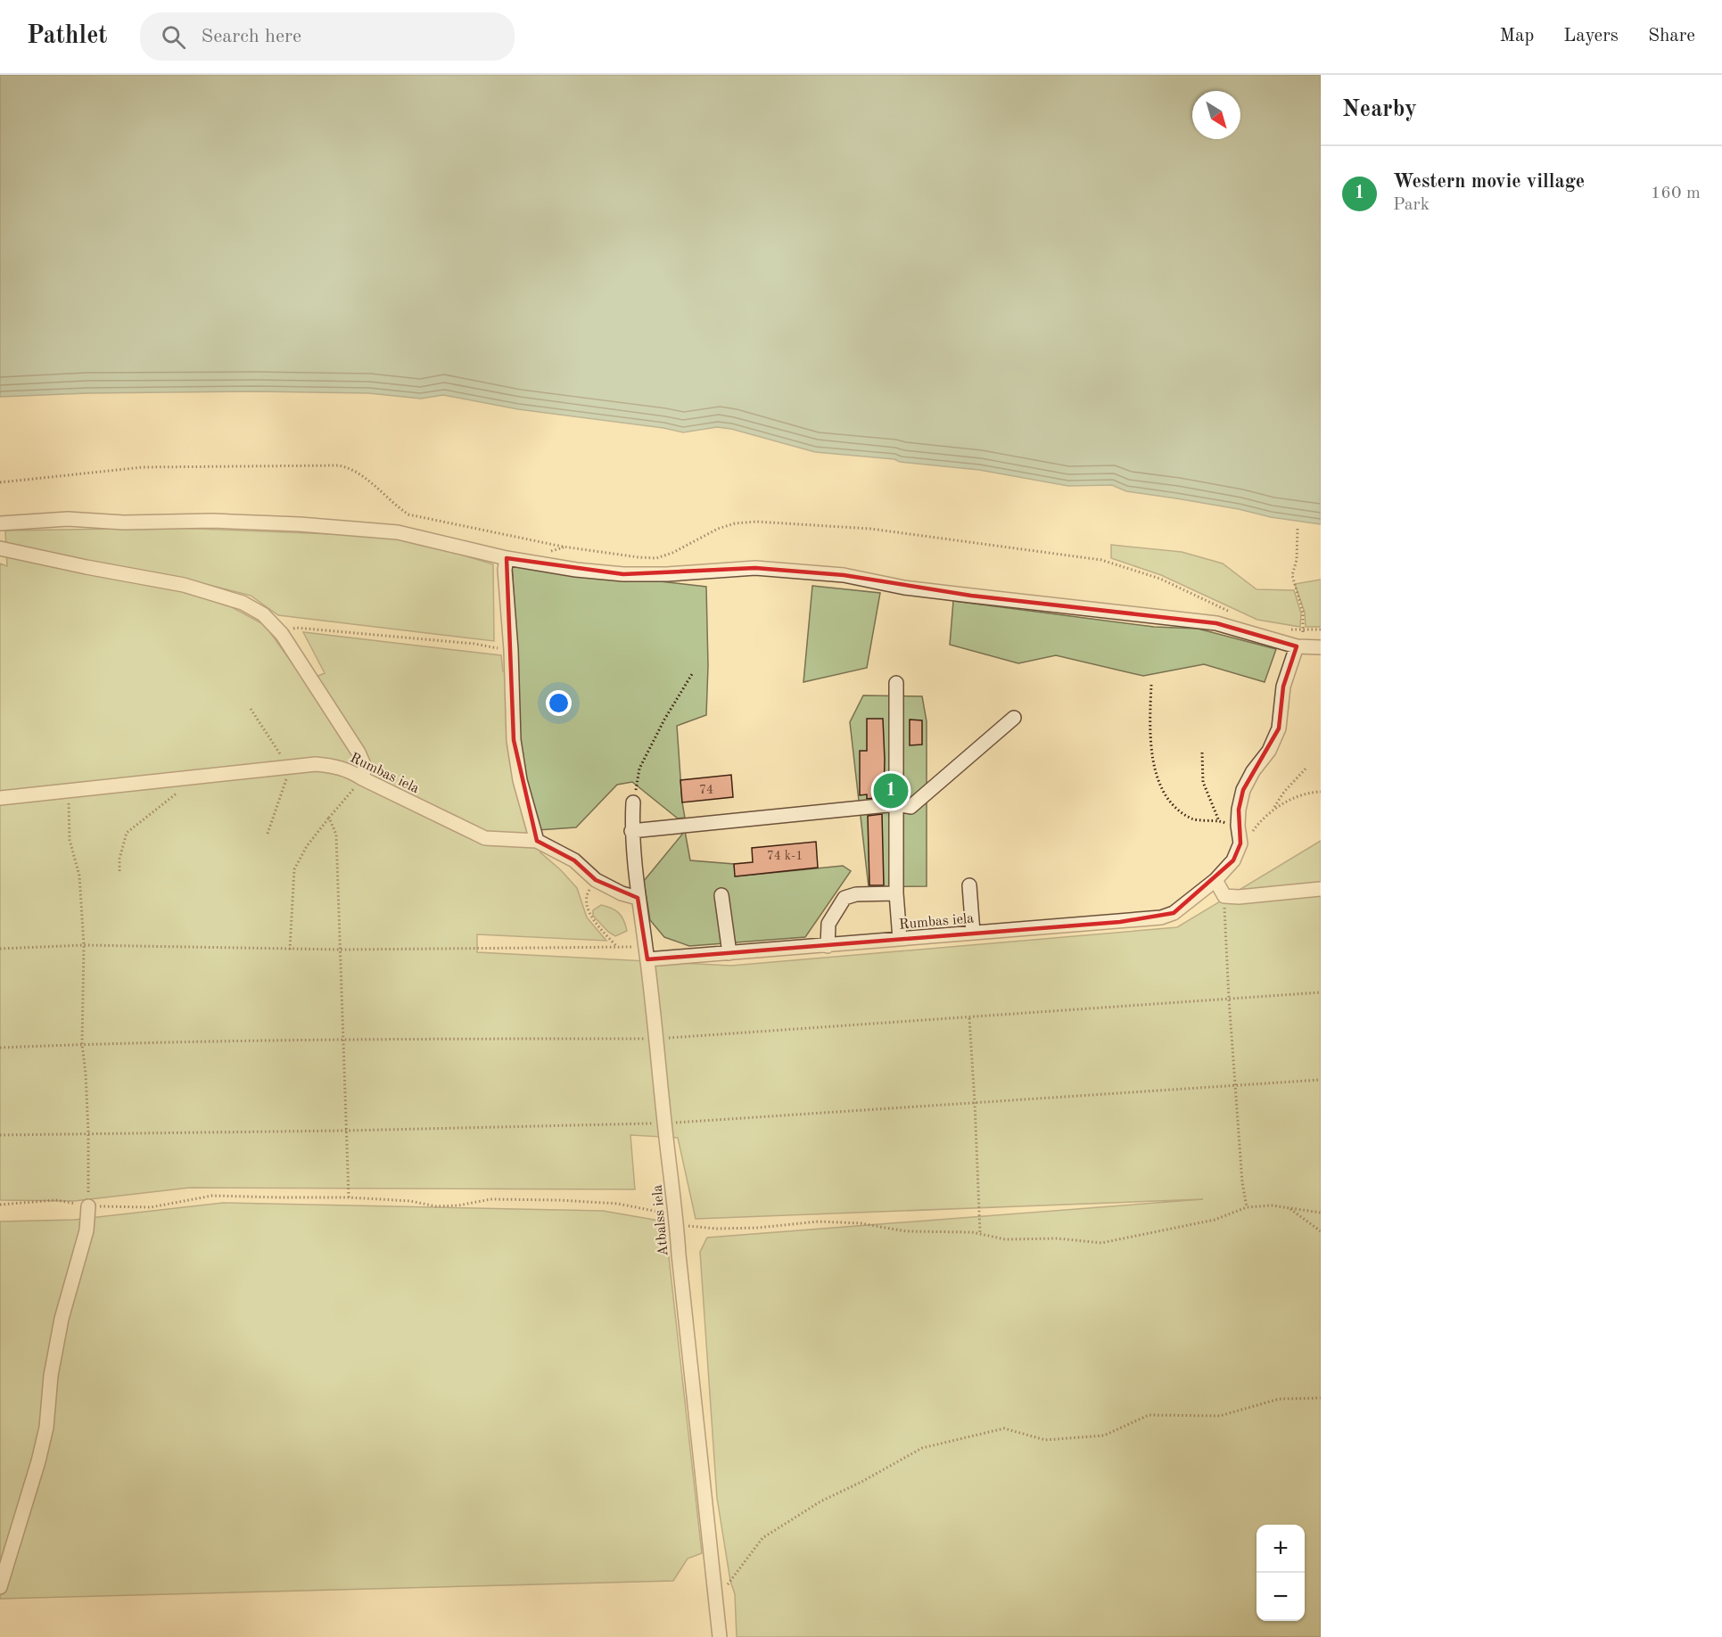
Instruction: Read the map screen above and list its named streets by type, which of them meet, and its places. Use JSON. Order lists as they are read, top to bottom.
{
  "streets": {
    "street": ["Rumbas iela", "Atbalss iela"]
  },
  "crossings": [
    ["Rumbas iela", "Atbalss iela"]
  ],
  "house_numbers": ["74", "74 k-1"],
  "north": "bottom right",
  "page": {
    "header": "Pathlet",
    "search": "Search here",
    "nav": ["Map", "Layers", "Share"],
    "heading": "Nearby",
    "list": [
      {
        "mark": "1",
        "name": "Western movie village",
        "note": "Park",
        "value": "160 m"
      }
    ],
    "pins": "1",
    "map_buttons": ["+", "−"]
  }
}
